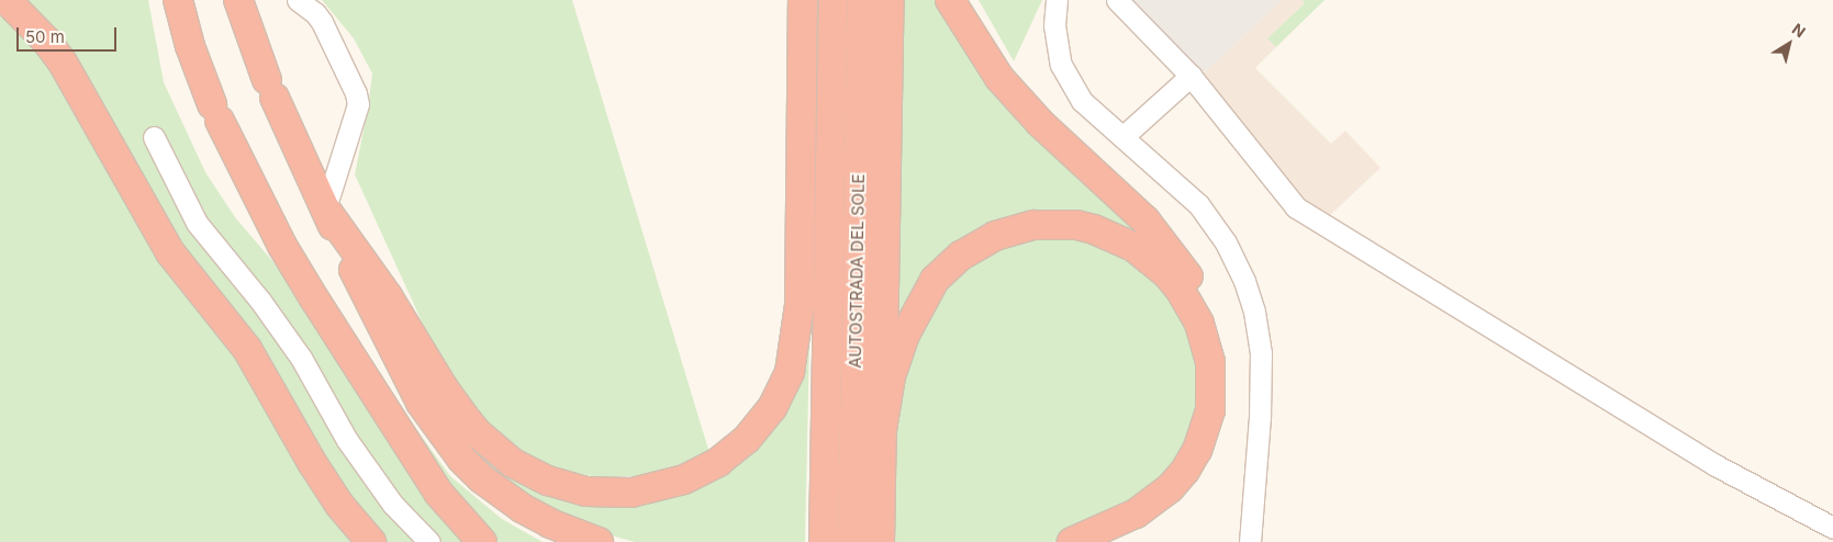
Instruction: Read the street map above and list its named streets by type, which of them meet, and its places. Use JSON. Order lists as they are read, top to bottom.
{
  "streets": {
    "highway": ["AUTOSTRADA DEL SOLE"]
  },
  "scale_bar": "50 m",
  "north": "top right"
}
